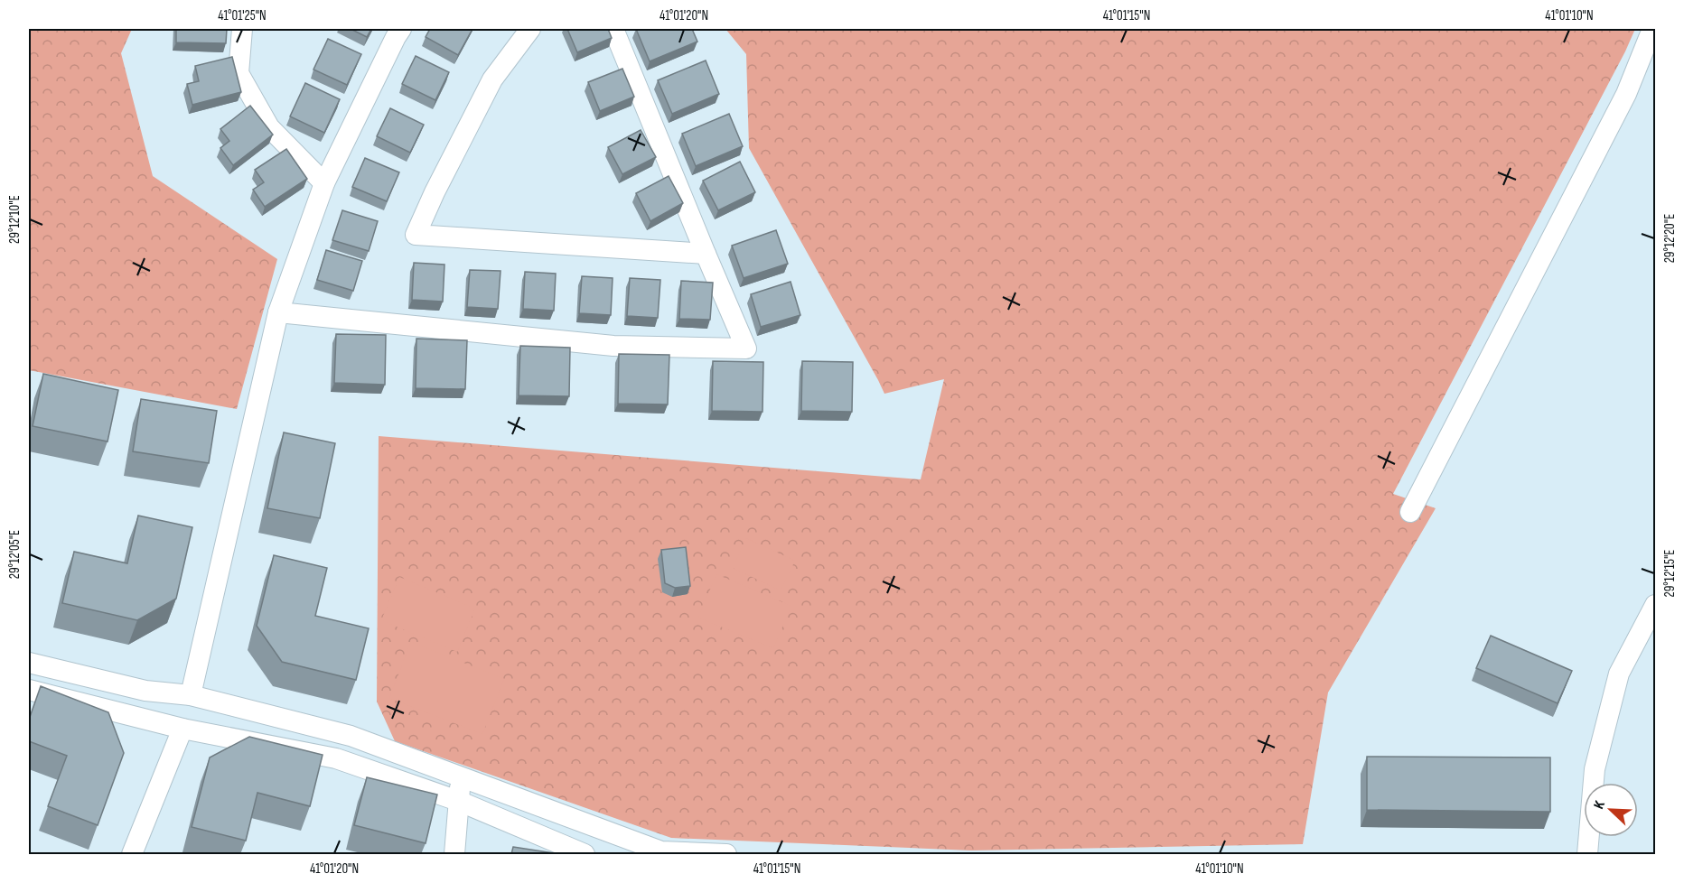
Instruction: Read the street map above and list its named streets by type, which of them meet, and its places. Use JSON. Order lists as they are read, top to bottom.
{
  "north": "top left",
  "coordinates": [
    "41°01'25\"N",
    "41°01'20\"N",
    "41°01'15\"N",
    "41°01'10\"N",
    "29°12'10\"E",
    "29°12'20\"E",
    "29°12'05\"E",
    "29°12'15\"E"
  ]
}
